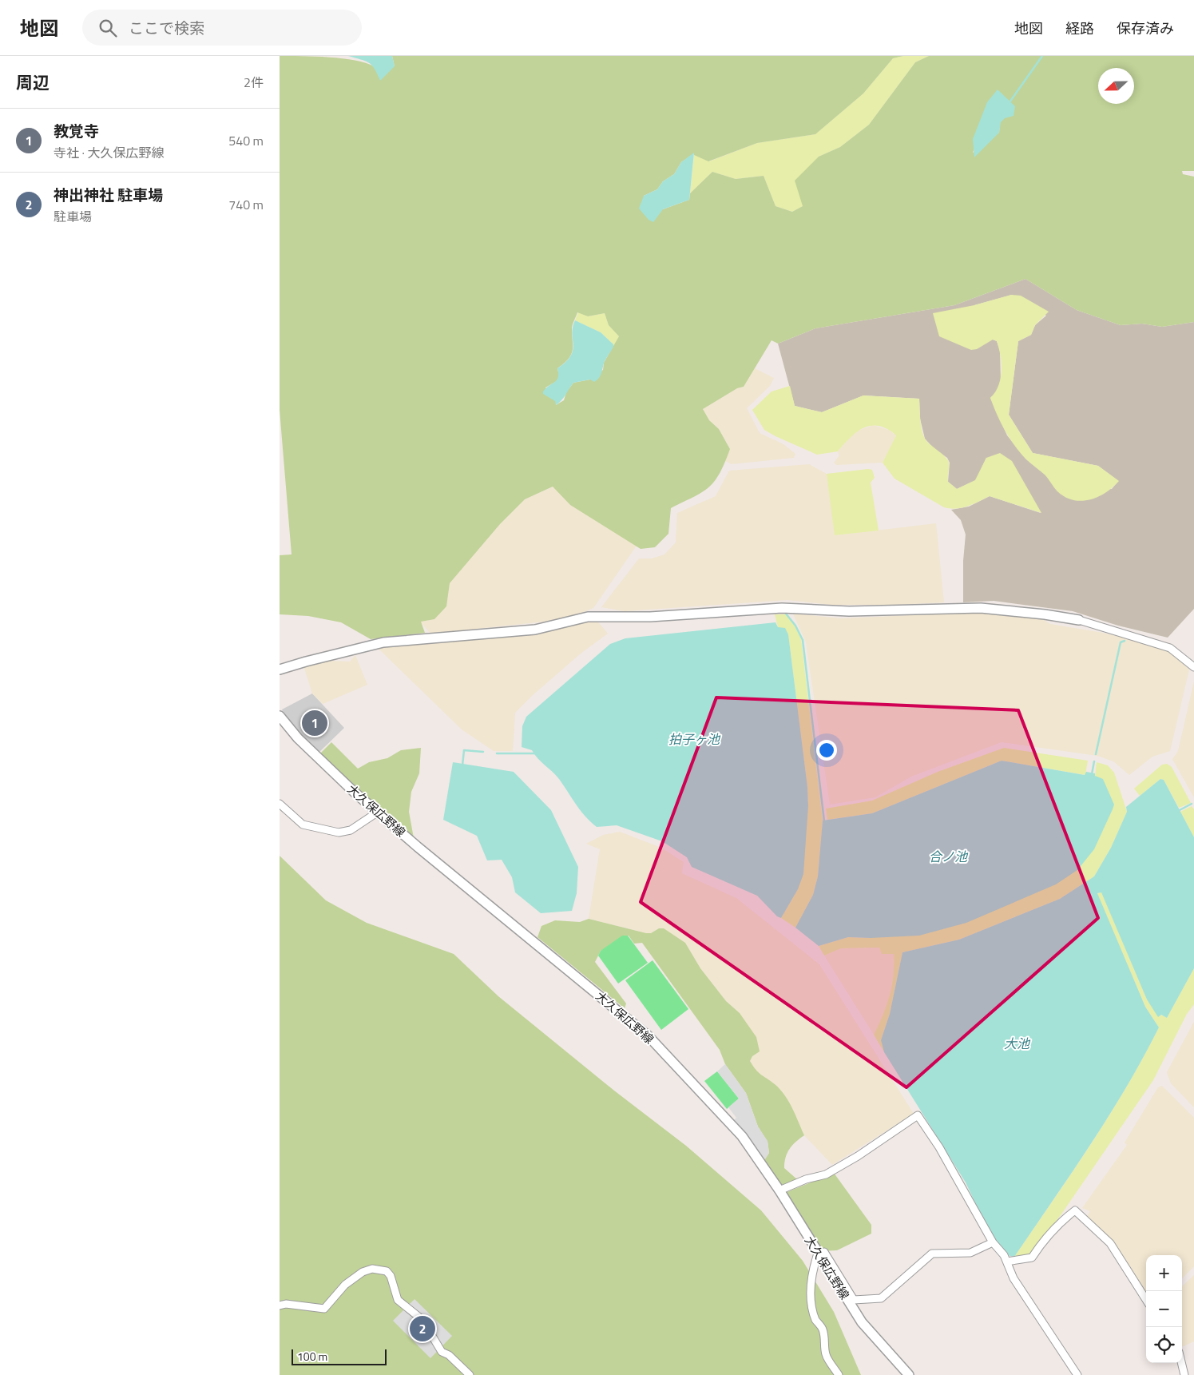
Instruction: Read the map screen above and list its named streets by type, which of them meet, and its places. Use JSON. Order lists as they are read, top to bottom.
{
  "streets": {
    "street": ["大久保広野線"]
  },
  "water": ["拍子ヶ池", "合ノ池", "大池"],
  "scale_bar": "100 m",
  "north": "left",
  "page": {
    "header": "地図",
    "search": "ここで検索",
    "nav": ["地図", "経路", "保存済み"],
    "heading": ["周辺", "2件"],
    "list": [
      {
        "mark": "1",
        "name": "教覚寺",
        "note": "寺社 · 大久保広野線",
        "value": "540 m"
      },
      {
        "mark": "2",
        "name": "神出神社 駐車場",
        "note": "駐車場",
        "value": "740 m"
      }
    ],
    "pins": ["1", "2"],
    "map_buttons": ["+", "−"],
    "scale": "100 m"
  }
}
